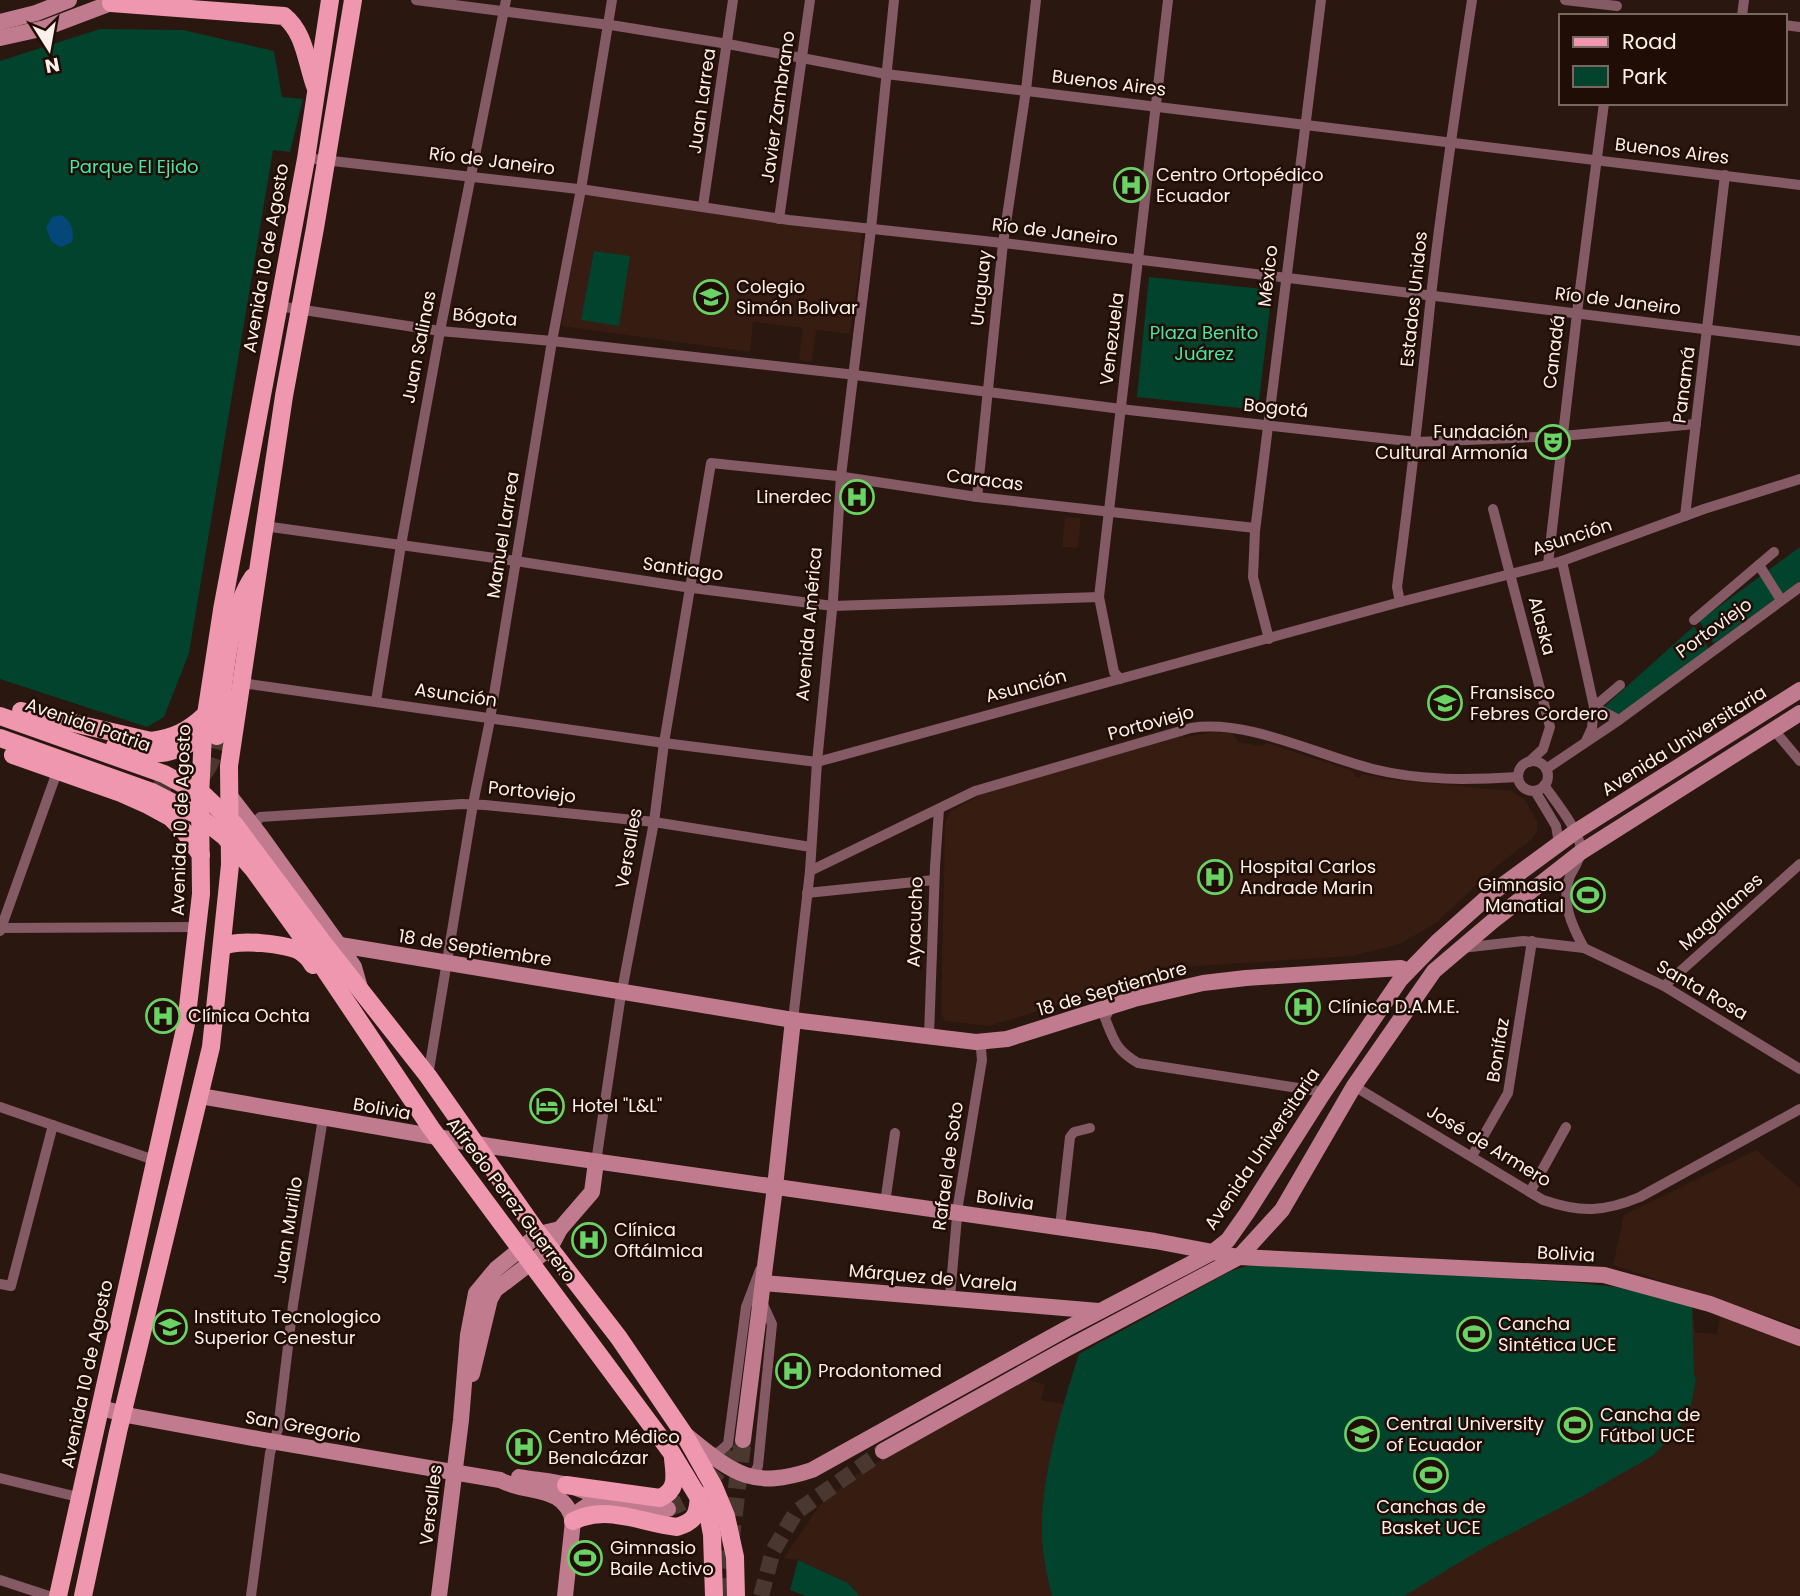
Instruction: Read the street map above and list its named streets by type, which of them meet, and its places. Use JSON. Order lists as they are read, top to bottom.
{
  "streets": {
    "main road": ["Avenida 10 de Agosto", "Avenida Patria", "Alfredo Perez Guerrero"],
    "street": [
      "Buenos Aires",
      "Juan Larrea",
      "Javier Zambrano",
      "Río de Janeiro",
      "México",
      "Uruguay",
      "Estados Unidos",
      "Bógota",
      "Venezuela",
      "Juan Salinas",
      "Canadá",
      "Panamá",
      "Bogotá",
      "Caracas",
      "Manuel Larrea",
      "Asunción",
      "Santiago",
      "Avenida América",
      "Alaska",
      "Portoviejo",
      "Avenida Universitaria",
      "Versalles",
      "Magallanes",
      "Ayacucho",
      "18 de Septiembre",
      "Santa Rosa",
      "Bonifaz",
      "Bolivia",
      "José de Armero",
      "Rafael de Soto",
      "Juan Murillo",
      "Márquez de Varela",
      "San Gregorio"
    ]
  },
  "crossings": [
    ["Buenos Aires", "Juan Larrea"],
    ["Buenos Aires", "Javier Zambrano"],
    ["Buenos Aires", "México"],
    ["Buenos Aires", "Uruguay"],
    ["Buenos Aires", "Estados Unidos"],
    ["Buenos Aires", "Venezuela"],
    ["Buenos Aires", "Juan Salinas"],
    ["Buenos Aires", "Canadá"],
    ["Buenos Aires", "Panamá"],
    ["Buenos Aires", "Manuel Larrea"],
    ["Buenos Aires", "Avenida América"],
    ["Juan Larrea", "Río de Janeiro"],
    ["Javier Zambrano", "Río de Janeiro"],
    ["Río de Janeiro", "Avenida 10 de Agosto"],
    ["Río de Janeiro", "México"],
    ["Río de Janeiro", "Uruguay"],
    ["Río de Janeiro", "Estados Unidos"],
    ["Río de Janeiro", "Venezuela"],
    ["Río de Janeiro", "Juan Salinas"],
    ["Río de Janeiro", "Canadá"],
    ["Río de Janeiro", "Panamá"],
    ["Río de Janeiro", "Manuel Larrea"],
    ["Río de Janeiro", "Avenida América"],
    ["Avenida 10 de Agosto", "Bógota"],
    ["Avenida 10 de Agosto", "San Gregorio"],
    ["México", "Bogotá"],
    ["México", "Caracas"],
    ["México", "Asunción"],
    ["Uruguay", "Bogotá"],
    ["Uruguay", "Caracas"],
    ["Estados Unidos", "Bogotá"],
    ["Estados Unidos", "Asunción"],
    ["Bógota", "Juan Salinas"],
    ["Bógota", "Bogotá"],
    ["Bógota", "Manuel Larrea"],
    ["Bógota", "Avenida América"],
    ["Venezuela", "Bogotá"],
    ["Venezuela", "Caracas"],
    ["Venezuela", "Asunción"],
    ["Venezuela", "Santiago"],
    ["Juan Salinas", "Asunción"],
    ["Juan Salinas", "Santiago"],
    ["Canadá", "Bogotá"],
    ["Canadá", "Asunción"],
    ["Panamá", "Bogotá"],
    ["Panamá", "Asunción"],
    ["Bogotá", "Avenida América"],
    ["Caracas", "Avenida América"],
    ["Caracas", "Versalles"],
    ["Manuel Larrea", "Asunción"],
    ["Manuel Larrea", "Santiago"],
    ["Manuel Larrea", "Portoviejo"],
    ["Manuel Larrea", "18 de Septiembre"],
    ["Manuel Larrea", "Alfredo Perez Guerrero"],
    ["Asunción", "Avenida América"],
    ["Asunción", "Alaska"],
    ["Asunción", "Versalles"],
    ["Santiago", "Avenida América"],
    ["Santiago", "Versalles"],
    ["Avenida América", "Portoviejo"],
    ["Avenida América", "Avenida Universitaria"],
    ["Avenida América", "18 de Septiembre"],
    ["Avenida América", "Bolivia"],
    ["Avenida América", "Márquez de Varela"],
    ["Alaska", "Portoviejo"],
    ["Portoviejo", "Versalles"],
    ["Portoviejo", "Ayacucho"],
    ["Avenida Patria", "Alfredo Perez Guerrero"],
    ["Avenida Universitaria", "18 de Septiembre"],
    ["Avenida Universitaria", "Bolivia"],
    ["Avenida Universitaria", "Márquez de Varela"],
    ["Versalles", "18 de Septiembre"],
    ["Versalles", "Bolivia"],
    ["Versalles", "Alfredo Perez Guerrero"],
    ["Versalles", "San Gregorio"],
    ["Magallanes", "Santa Rosa"],
    ["Ayacucho", "18 de Septiembre"],
    ["18 de Septiembre", "Rafael de Soto"],
    ["18 de Septiembre", "Alfredo Perez Guerrero"],
    ["Santa Rosa", "Bonifaz"],
    ["Bonifaz", "José de Armero"],
    ["Bolivia", "Rafael de Soto"],
    ["Bolivia", "Alfredo Perez Guerrero"],
    ["Bolivia", "Juan Murillo"],
    ["Rafael de Soto", "Márquez de Varela"],
    ["Juan Murillo", "San Gregorio"]
  ],
  "parks": ["Parque El Ejido", "Plaza Benito Juárez"],
  "places": {
    "hospital": [
      "Centro Ortopédico Ecuador",
      "Linerdec",
      "Hospital Carlos Andrade Marin",
      "Clínica D.A.M.E.",
      "Clínica Ochta",
      "Clínica Oftálmica",
      "Prodontomed",
      "Centro Médico Benalcázar"
    ],
    "school or university": [
      "Colegio Simón Bolivar",
      "Fransisco Febres Cordero",
      "Instituto Tecnologico Superior Cenestur",
      "Central University of Ecuador"
    ],
    "theatre": ["Fundación Cultural Armonía"],
    "sports": [
      "Gimnasio Manatial",
      "Cancha Sintética UCE",
      "Cancha de Fútbol UCE",
      "Canchas de Basket UCE",
      "Gimnasio Baile Activo"
    ],
    "hotel": ["Hotel \"L&L\""]
  },
  "legend": ["Road", "Park"],
  "north": "bottom"
}
